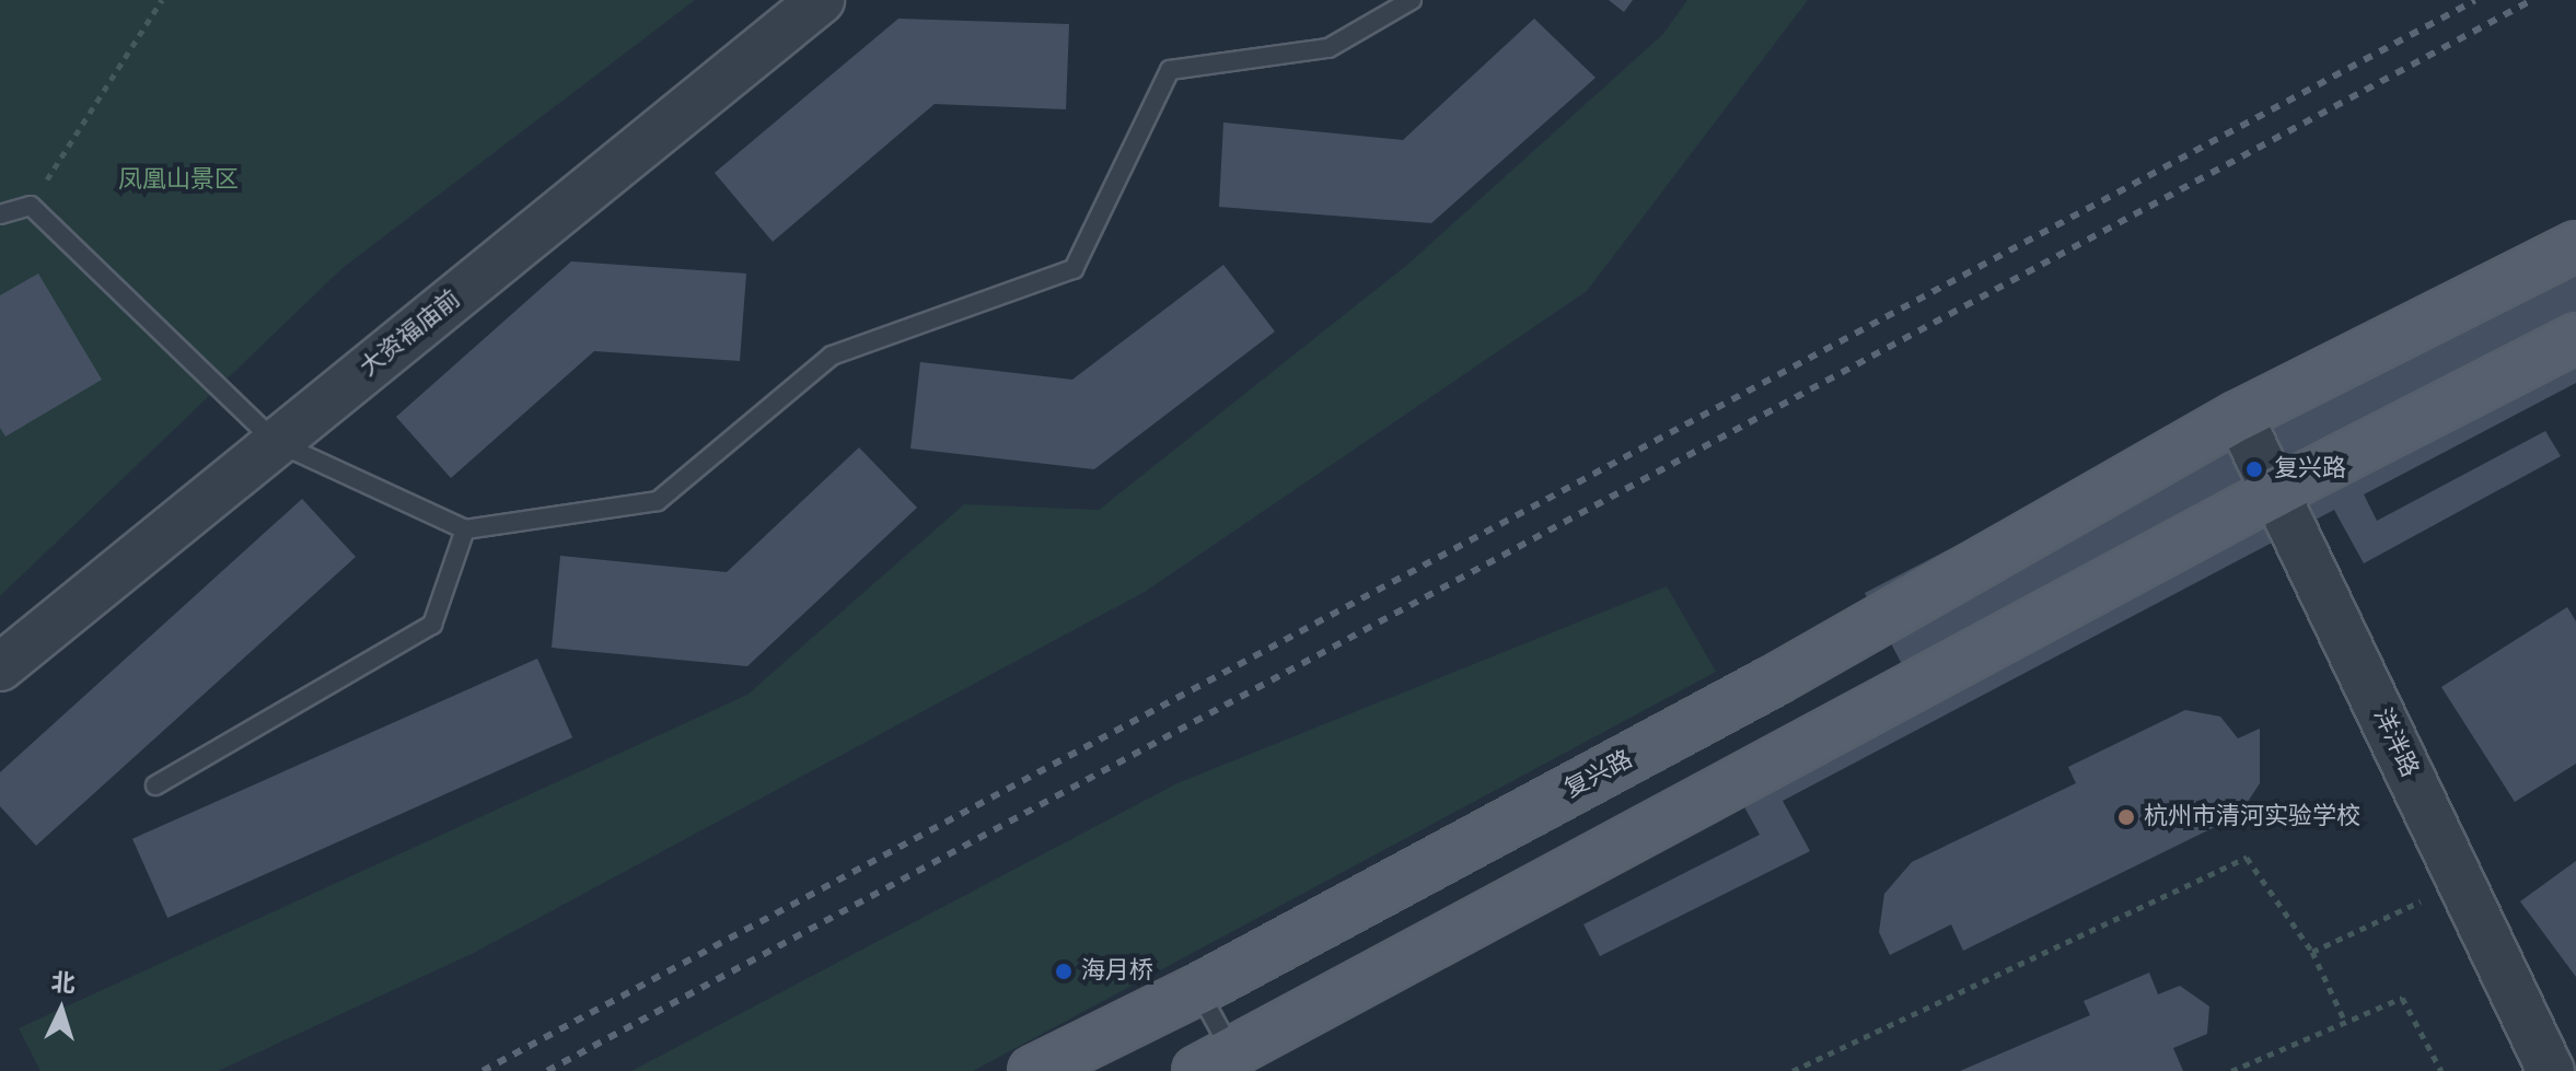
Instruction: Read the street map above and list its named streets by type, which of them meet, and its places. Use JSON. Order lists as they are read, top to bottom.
{
  "streets": {
    "main road": ["复兴路"],
    "street": ["大资福庙前", "洋泮路"]
  },
  "crossings": [
    ["洋泮路", "复兴路"]
  ],
  "parks": ["凤凰山景区"],
  "places": ["复兴路", "杭州市清河实验学校", "海月桥"],
  "north": "top"
}
